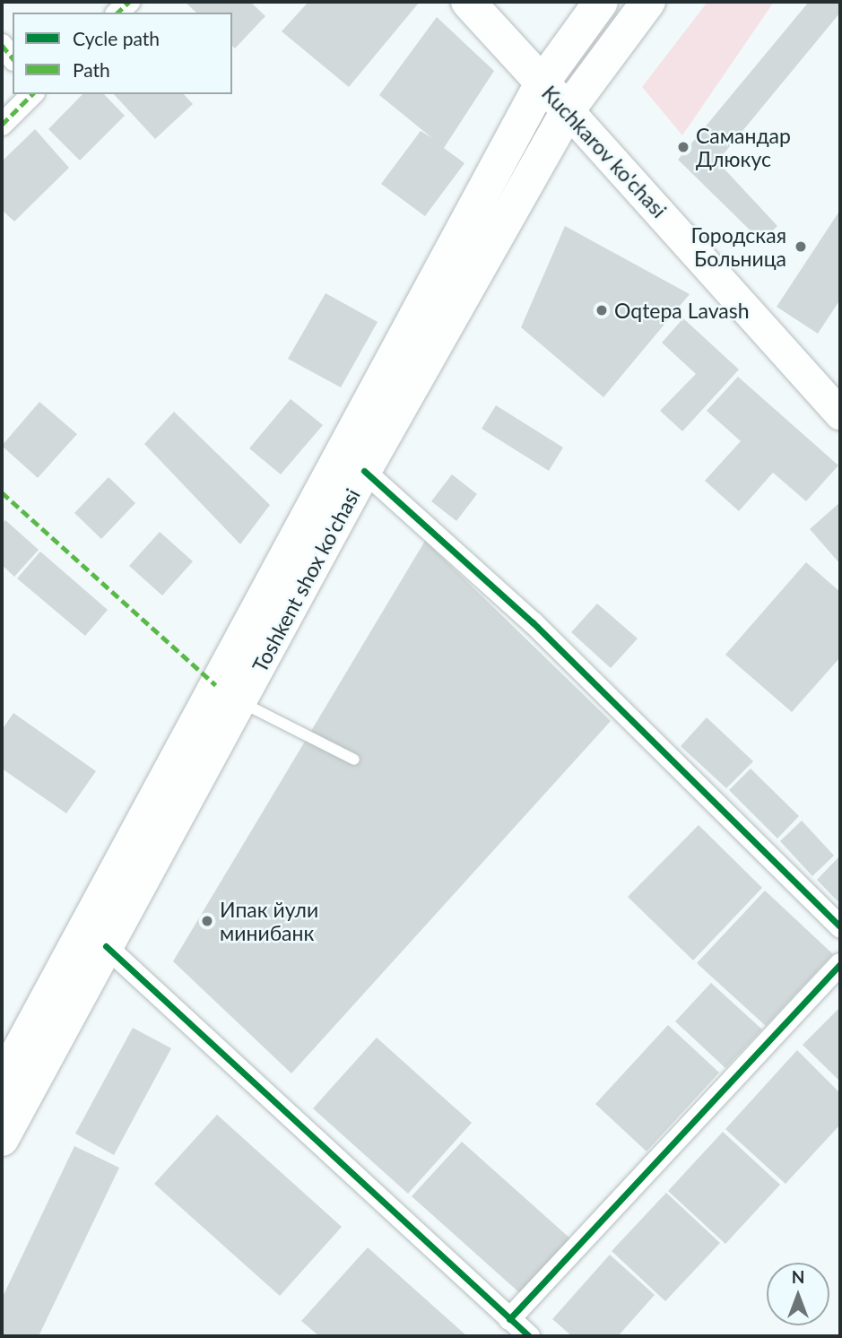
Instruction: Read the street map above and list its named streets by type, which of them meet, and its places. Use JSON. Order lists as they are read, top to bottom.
{
  "streets": {
    "main road": ["Kuchkarov ko'chasi", "Toshkent shox ko'chasi"]
  },
  "crossings": [
    ["Kuchkarov ko'chasi", "Toshkent shox ko'chasi"]
  ],
  "places": [
    "Самандар Длюкус",
    "Городская Больница",
    "Oqtepa Lavash",
    "Ипак йули минибанк"
  ],
  "legend": ["Cycle path", "Path"],
  "north": "top"
}
